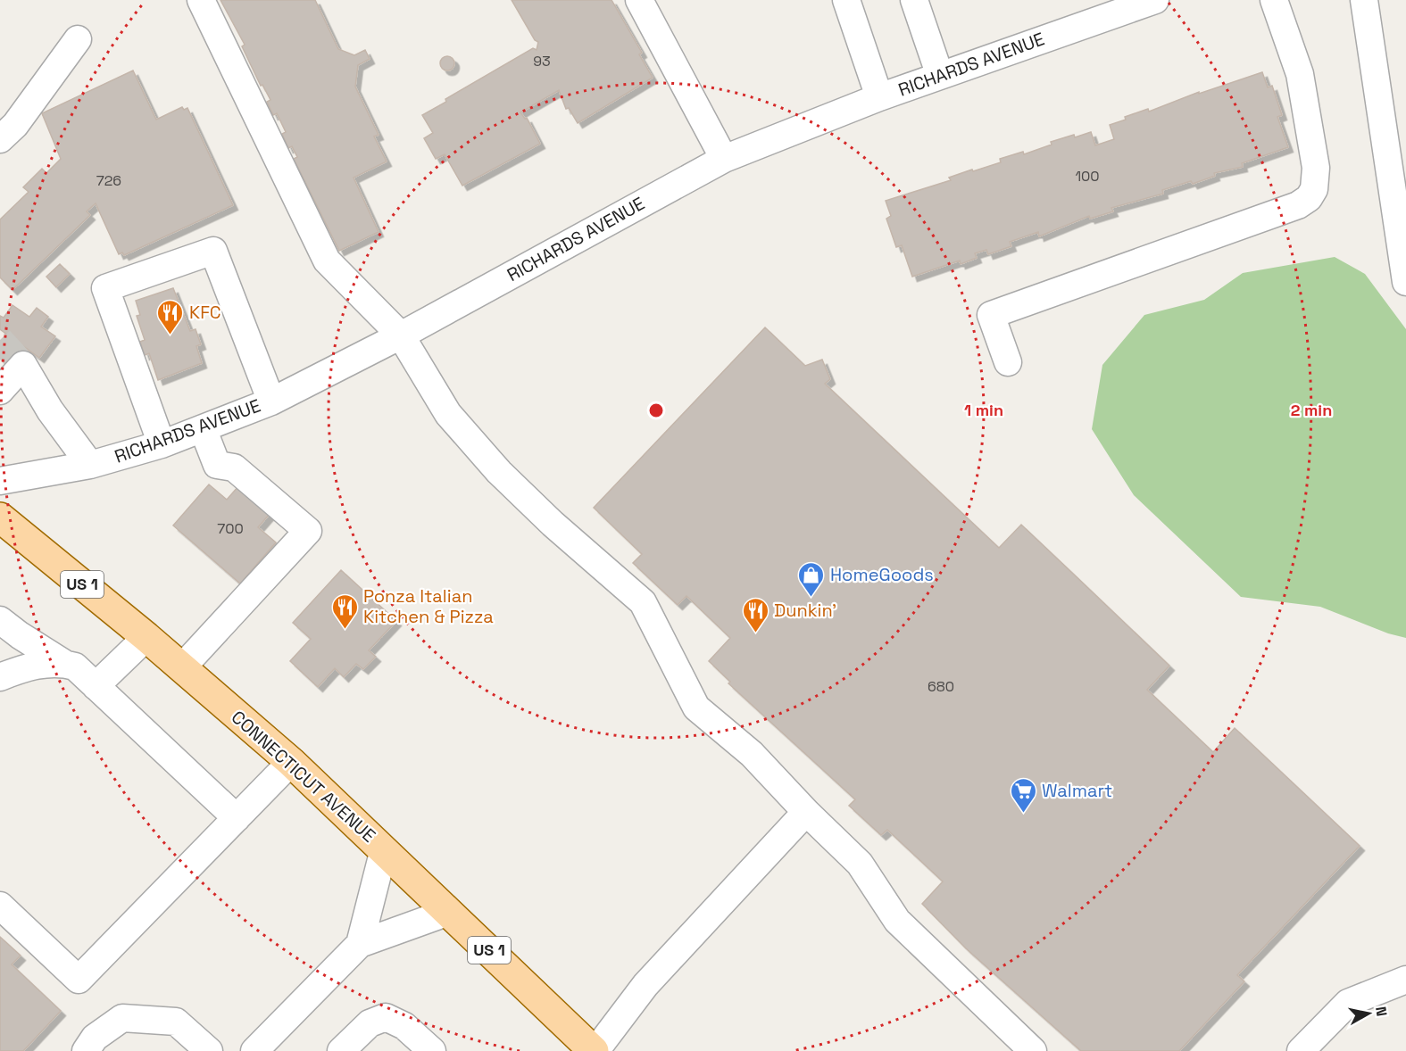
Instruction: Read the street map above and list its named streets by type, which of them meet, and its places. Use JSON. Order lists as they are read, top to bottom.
{
  "streets": {
    "main road": ["US 1", "CONNECTICUT AVENUE"],
    "street": ["RICHARDS AVENUE"]
  },
  "places": {
    "restaurant": ["KFC", "Ponza Italian Kitchen & Pizza", "Dunkin'"],
    "shop": ["HomeGoods"],
    "supermarket": ["Walmart"]
  },
  "house_numbers": [
    "93",
    "100",
    "726",
    "700",
    "680"
  ],
  "north": "right",
  "rings": ["1 min", "2 min"]
}
